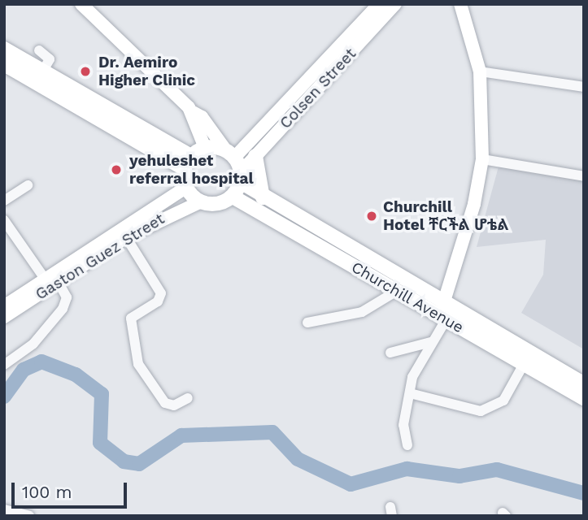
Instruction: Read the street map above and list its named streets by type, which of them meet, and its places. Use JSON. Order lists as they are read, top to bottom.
{
  "streets": {
    "main road": ["Colsen Street", "Gaston Guez Street", "Churchill Avenue"]
  },
  "crossings": [
    ["Colsen Street", "Gaston Guez Street"],
    ["Colsen Street", "Churchill Avenue"],
    ["Gaston Guez Street", "Churchill Avenue"]
  ],
  "places": ["Dr. Aemiro Higher Clinic", "yehuleshet referral hospital", "Churchill Hotel ቸርችል ሆቴል"],
  "scale_bar": "100 m"
}
